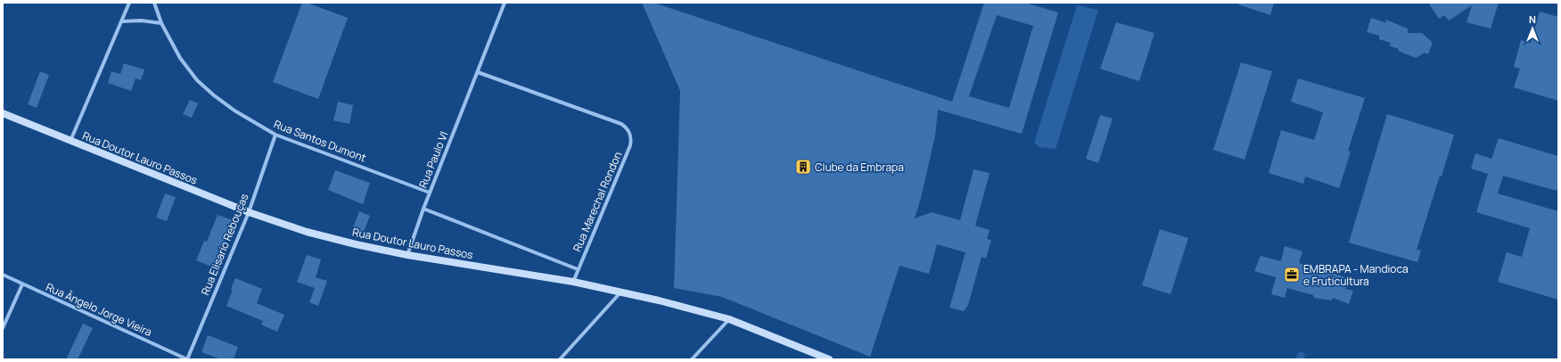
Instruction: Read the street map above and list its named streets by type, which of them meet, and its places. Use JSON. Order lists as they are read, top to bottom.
{
  "streets": {
    "main road": ["Rua Doutor Lauro Passos"],
    "street": [
      "Rua Santos Dumont",
      "Rua Paulo VI",
      "Rua Marechal Rondon",
      "Rua Elisario Rebouças",
      "Rua Ângelo Jorge Vieira"
    ]
  },
  "crossings": [
    ["Rua Santos Dumont", "Rua Paulo VI"],
    ["Rua Santos Dumont", "Rua Elisario Rebouças"],
    ["Rua Doutor Lauro Passos", "Rua Paulo VI"],
    ["Rua Doutor Lauro Passos", "Rua Marechal Rondon"],
    ["Rua Doutor Lauro Passos", "Rua Elisario Rebouças"],
    ["Rua Paulo VI", "Rua Marechal Rondon"],
    ["Rua Elisario Rebouças", "Rua Ângelo Jorge Vieira"]
  ],
  "places": {
    "building": ["Clube da Embrapa"],
    "office": ["EMBRAPA - Mandioca e Fruticultura"]
  },
  "north": "top"
}
